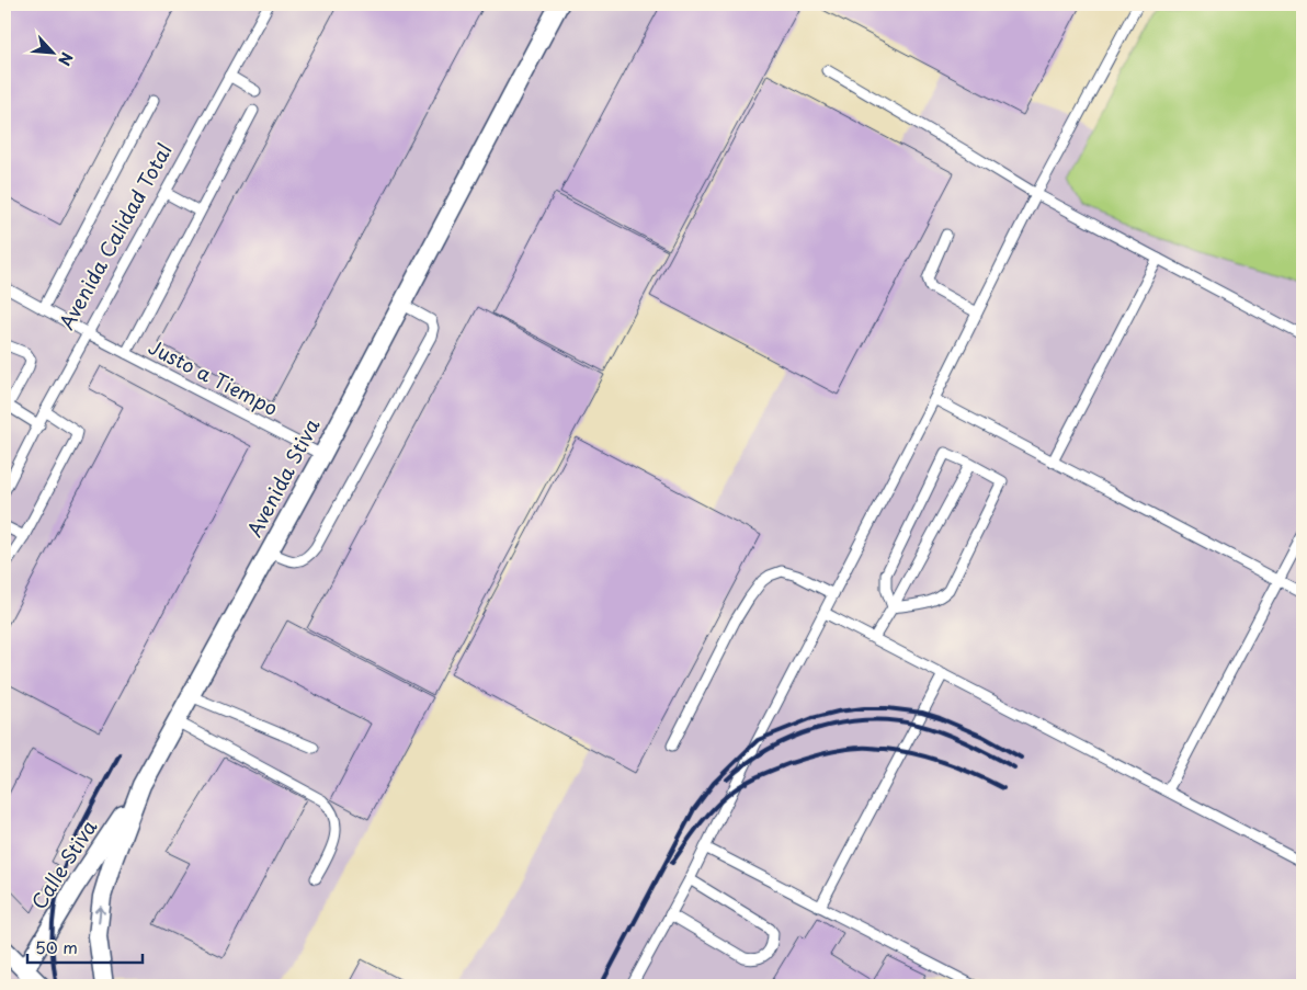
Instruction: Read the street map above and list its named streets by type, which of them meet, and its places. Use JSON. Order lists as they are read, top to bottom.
{
  "streets": {
    "street": ["Avenida Stiva", "Calle Stiva"],
    "lane": ["Avenida Calidad Total", "Justo a Tiempo"]
  },
  "crossings": [
    ["Avenida Calidad Total", "Justo a Tiempo"],
    ["Justo a Tiempo", "Avenida Stiva"],
    ["Avenida Stiva", "Calle Stiva"]
  ],
  "scale_bar": "50 m",
  "north": "bottom right"
}
